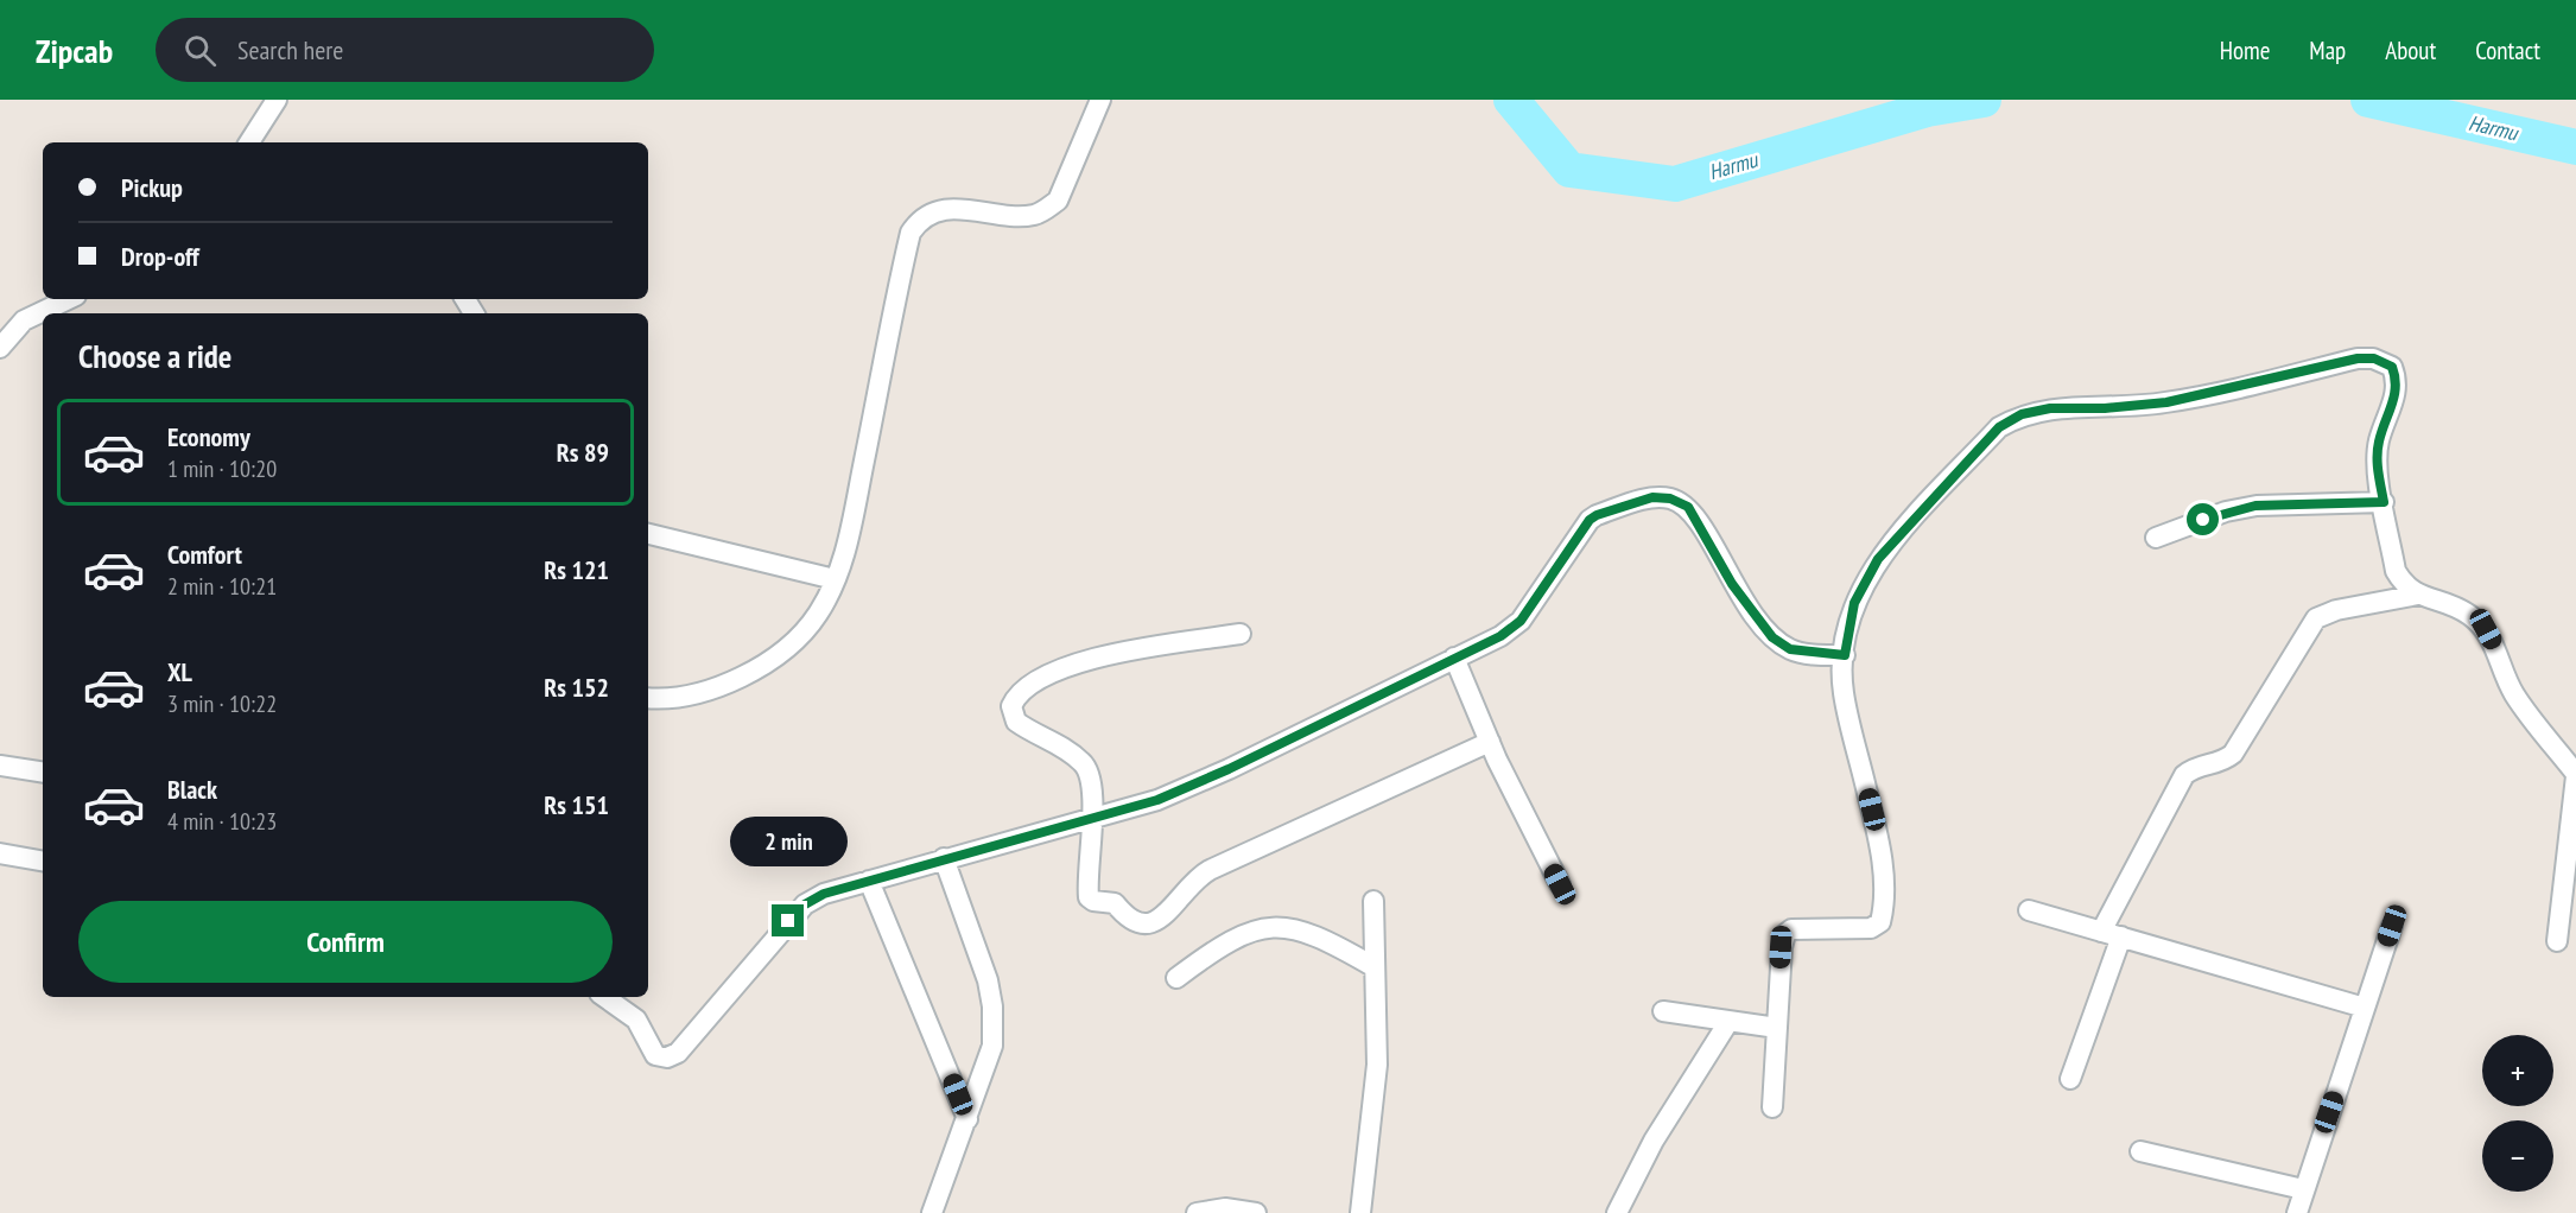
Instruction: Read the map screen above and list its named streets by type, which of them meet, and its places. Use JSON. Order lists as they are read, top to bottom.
{
  "water": ["Harmu"],
  "page": {
    "header": "Zipcab",
    "search": "Search here",
    "nav": [
      "Home",
      "Map",
      "About",
      "Contact"
    ],
    "banner": ["Pickup", "Drop-off"],
    "heading": "Choose a ride",
    "list": [
      {
        "name": "Economy",
        "note": "1 min · 10:20",
        "value": "Rs 89"
      },
      {
        "name": "Comfort",
        "note": "2 min · 10:21",
        "value": "Rs 121"
      },
      {
        "name": "XL",
        "note": "3 min · 10:22",
        "value": "Rs 152"
      },
      {
        "name": "Black",
        "note": "4 min · 10:23",
        "value": "Rs 151"
      }
    ],
    "bubble": "2 min",
    "buttons": "Confirm",
    "map_buttons": ["+", "−"]
  }
}
